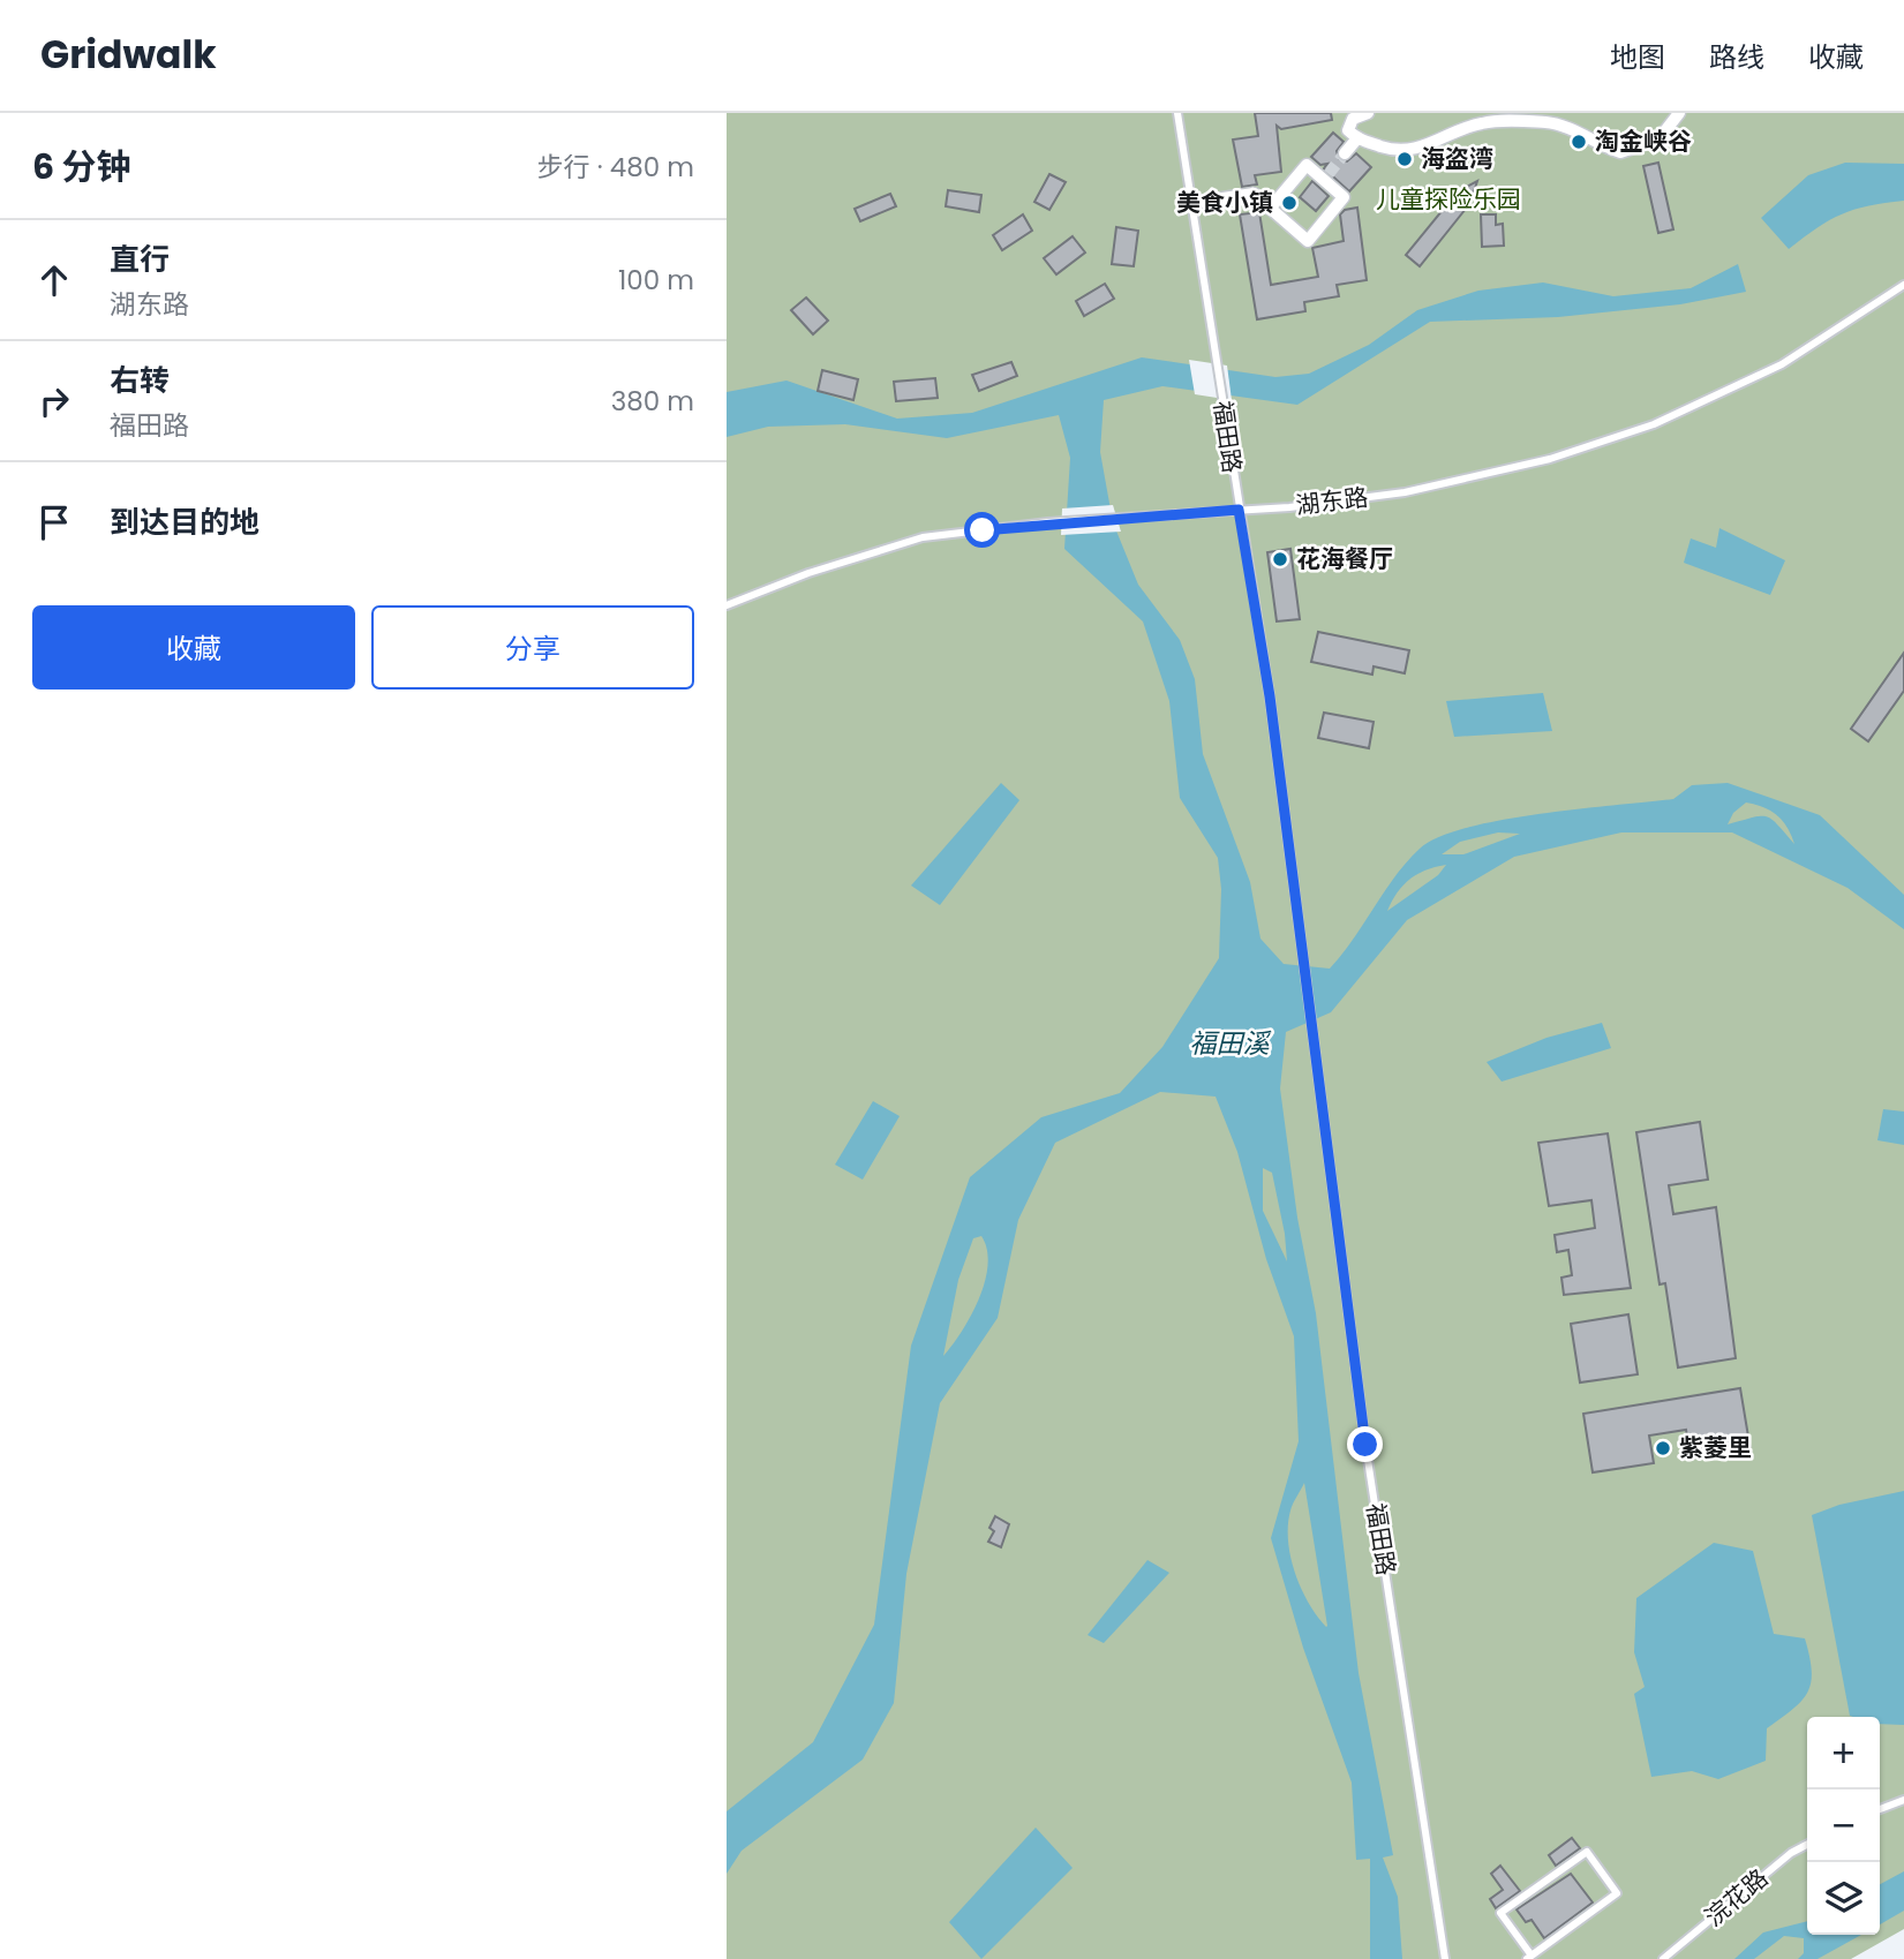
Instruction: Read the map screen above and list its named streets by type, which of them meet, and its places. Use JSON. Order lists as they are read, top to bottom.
{
  "streets": {
    "lane": ["福田路", "湖东路", "浣花路"]
  },
  "crossings": [
    ["福田路", "湖东路"]
  ],
  "water": ["福田溪"],
  "parks": ["儿童探险乐园"],
  "places": [
    "淘金峡谷",
    "海盗湾",
    "美食小镇",
    "花海餐厅",
    "紫菱里"
  ],
  "page": {
    "header": "Gridwalk",
    "nav": ["地图", "路线", "收藏"],
    "heading": ["6 分钟", "步行 · 480 m"],
    "list": [
      ["直行", "湖东路", "100 m"],
      ["右转", "福田路", "380 m"],
      "到达目的地"
    ],
    "buttons": ["收藏", "分享"],
    "map_buttons": ["+", "−"]
  }
}
